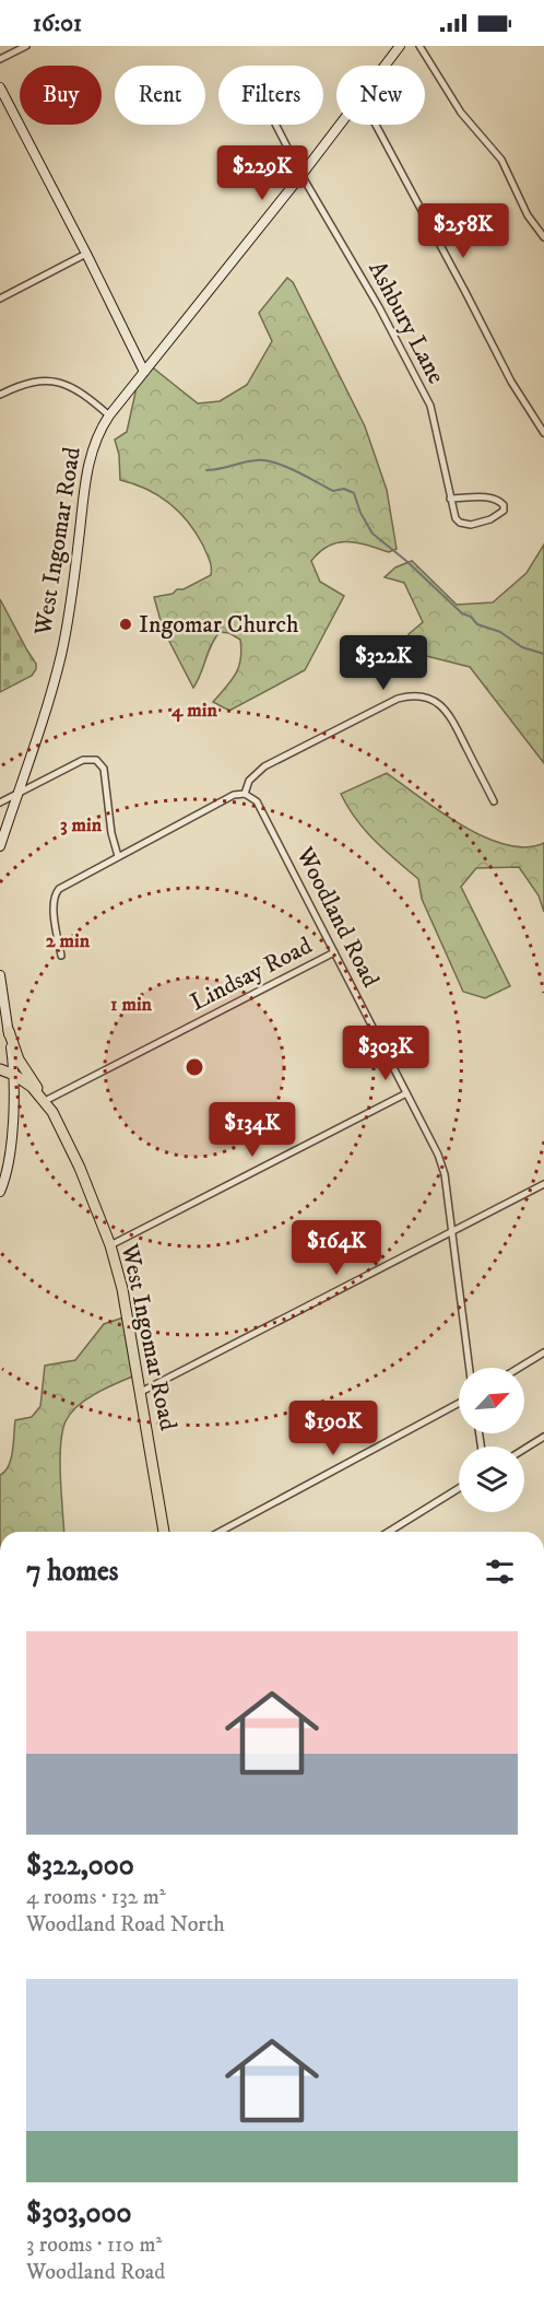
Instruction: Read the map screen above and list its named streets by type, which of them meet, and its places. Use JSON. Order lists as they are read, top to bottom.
{
  "streets": {
    "main road": ["West Ingomar Road"],
    "street": ["Ashbury Lane", "Woodland Road", "Lindsay Road"]
  },
  "crossings": [
    ["Ashbury Lane", "West Ingomar Road"],
    ["West Ingomar Road", "Lindsay Road"],
    ["Woodland Road", "Lindsay Road"]
  ],
  "places": ["Ingomar Church"],
  "north": "top right",
  "page": {
    "status": "16:01",
    "chip": [
      "Buy",
      "Rent",
      "Filters",
      "New"
    ],
    "price": [
      "$229K",
      "$258K",
      "$322K",
      "$303K",
      "$134K",
      "$164K",
      "$190K"
    ],
    "heading": "7 homes",
    "list": [
      {
        "name": "$322,000",
        "note": "4 rooms · 132 m² · Woodland Road North"
      },
      {
        "name": "$303,000",
        "note": "3 rooms · 110 m² · Woodland Road"
      }
    ]
  },
  "rings": [
    "4 min",
    "3 min",
    "2 min",
    "1 min"
  ]
}
